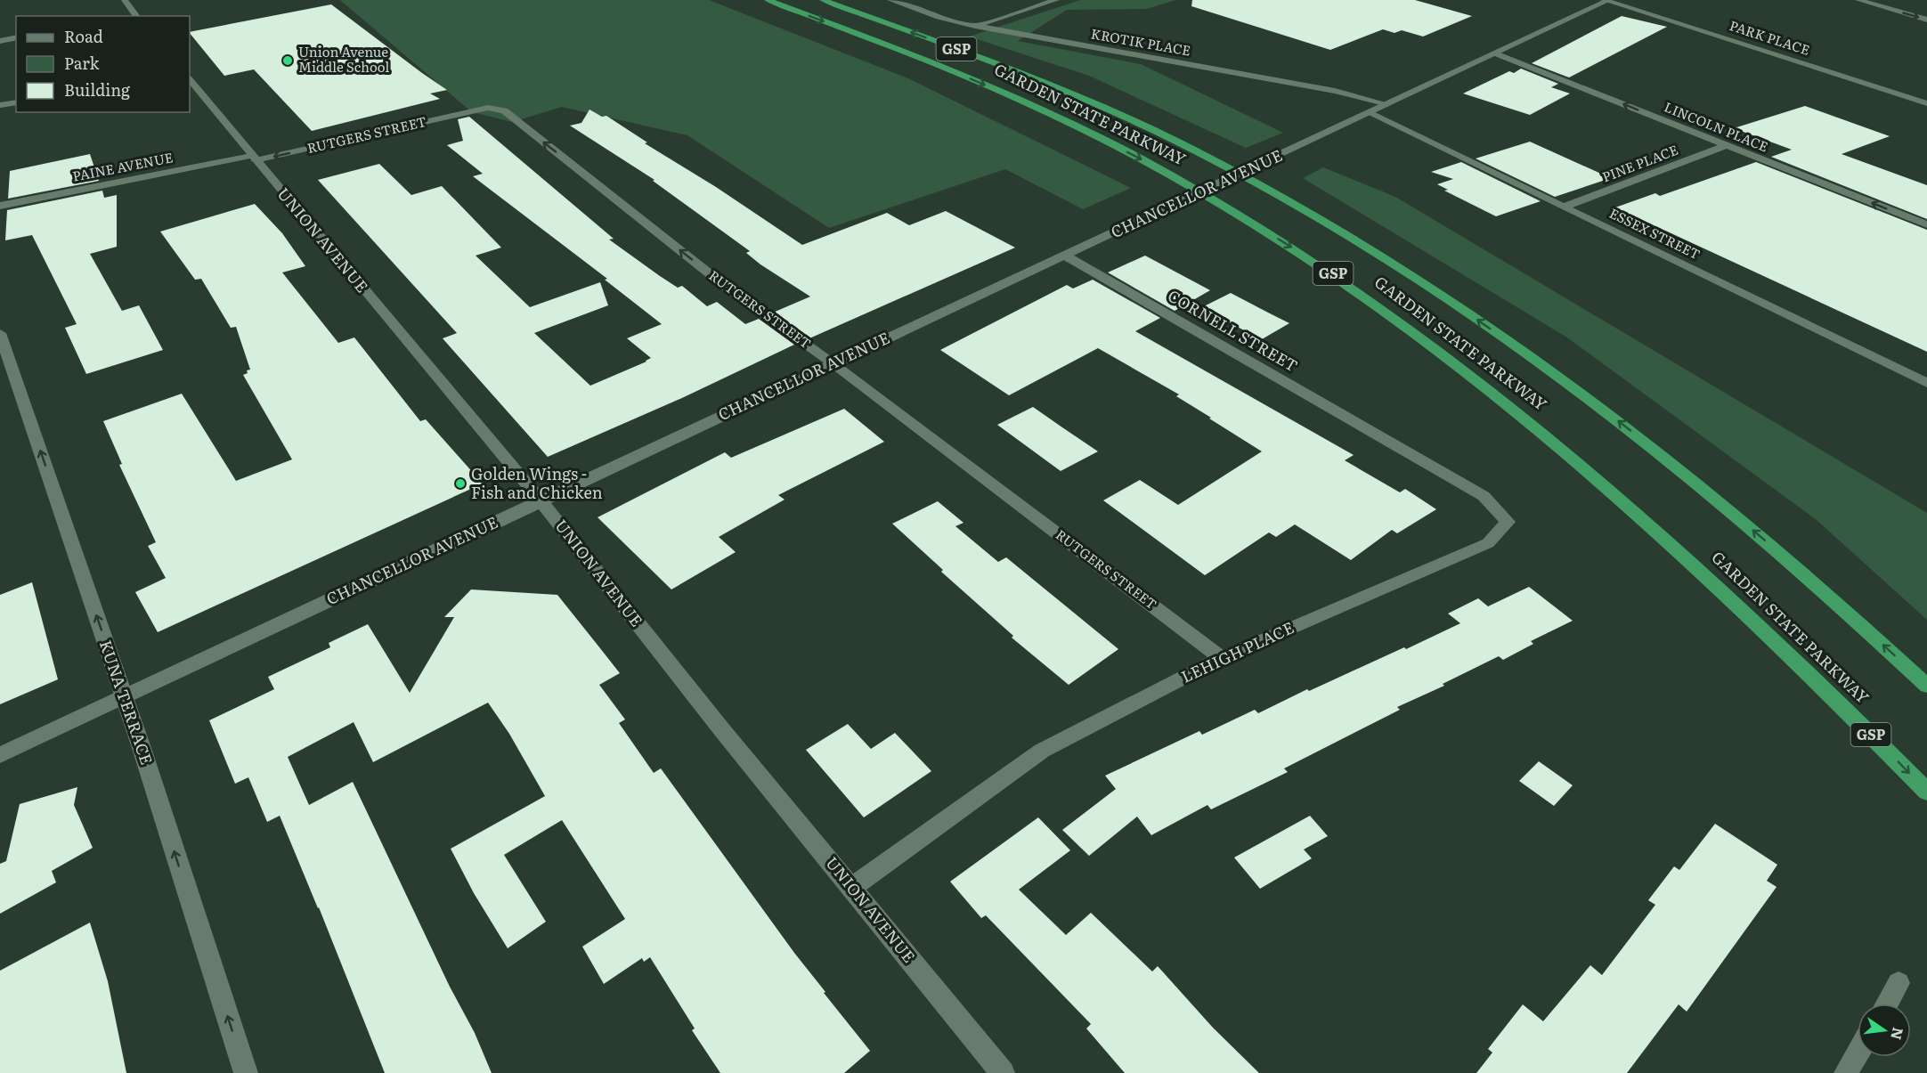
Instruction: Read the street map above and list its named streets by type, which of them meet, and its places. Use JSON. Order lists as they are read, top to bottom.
{
  "streets": {
    "highway": ["GSP", "GARDEN STATE PARKWAY"],
    "street": [
      "PARK PLACE",
      "KROTIK PLACE",
      "LINCOLN PLACE",
      "RUTGERS STREET",
      "PINE PLACE",
      "PAINE AVENUE",
      "CHANCELLOR AVENUE",
      "ESSEX STREET",
      "UNION AVENUE",
      "CORNELL STREET",
      "LEHIGH PLACE",
      "KUNA TERRACE"
    ]
  },
  "crossings": [
    ["PARK PLACE", "CHANCELLOR AVENUE"],
    ["KROTIK PLACE", "CHANCELLOR AVENUE"],
    ["LINCOLN PLACE", "PINE PLACE"],
    ["LINCOLN PLACE", "CHANCELLOR AVENUE"],
    ["RUTGERS STREET", "PAINE AVENUE"],
    ["RUTGERS STREET", "CHANCELLOR AVENUE"],
    ["RUTGERS STREET", "UNION AVENUE"],
    ["RUTGERS STREET", "LEHIGH PLACE"],
    ["PINE PLACE", "ESSEX STREET"],
    ["PAINE AVENUE", "UNION AVENUE"],
    ["CHANCELLOR AVENUE", "ESSEX STREET"],
    ["CHANCELLOR AVENUE", "UNION AVENUE"],
    ["CHANCELLOR AVENUE", "CORNELL STREET"],
    ["CHANCELLOR AVENUE", "KUNA TERRACE"],
    ["UNION AVENUE", "LEHIGH PLACE"],
    ["CORNELL STREET", "LEHIGH PLACE"]
  ],
  "one_way": ["LINCOLN PLACE", "RUTGERS STREET", "KUNA TERRACE"],
  "places": ["Union Avenue Middle School", "Golden Wings - Fish and Chicken"],
  "legend": ["Road", "Park", "Building"],
  "north": "right"
}
